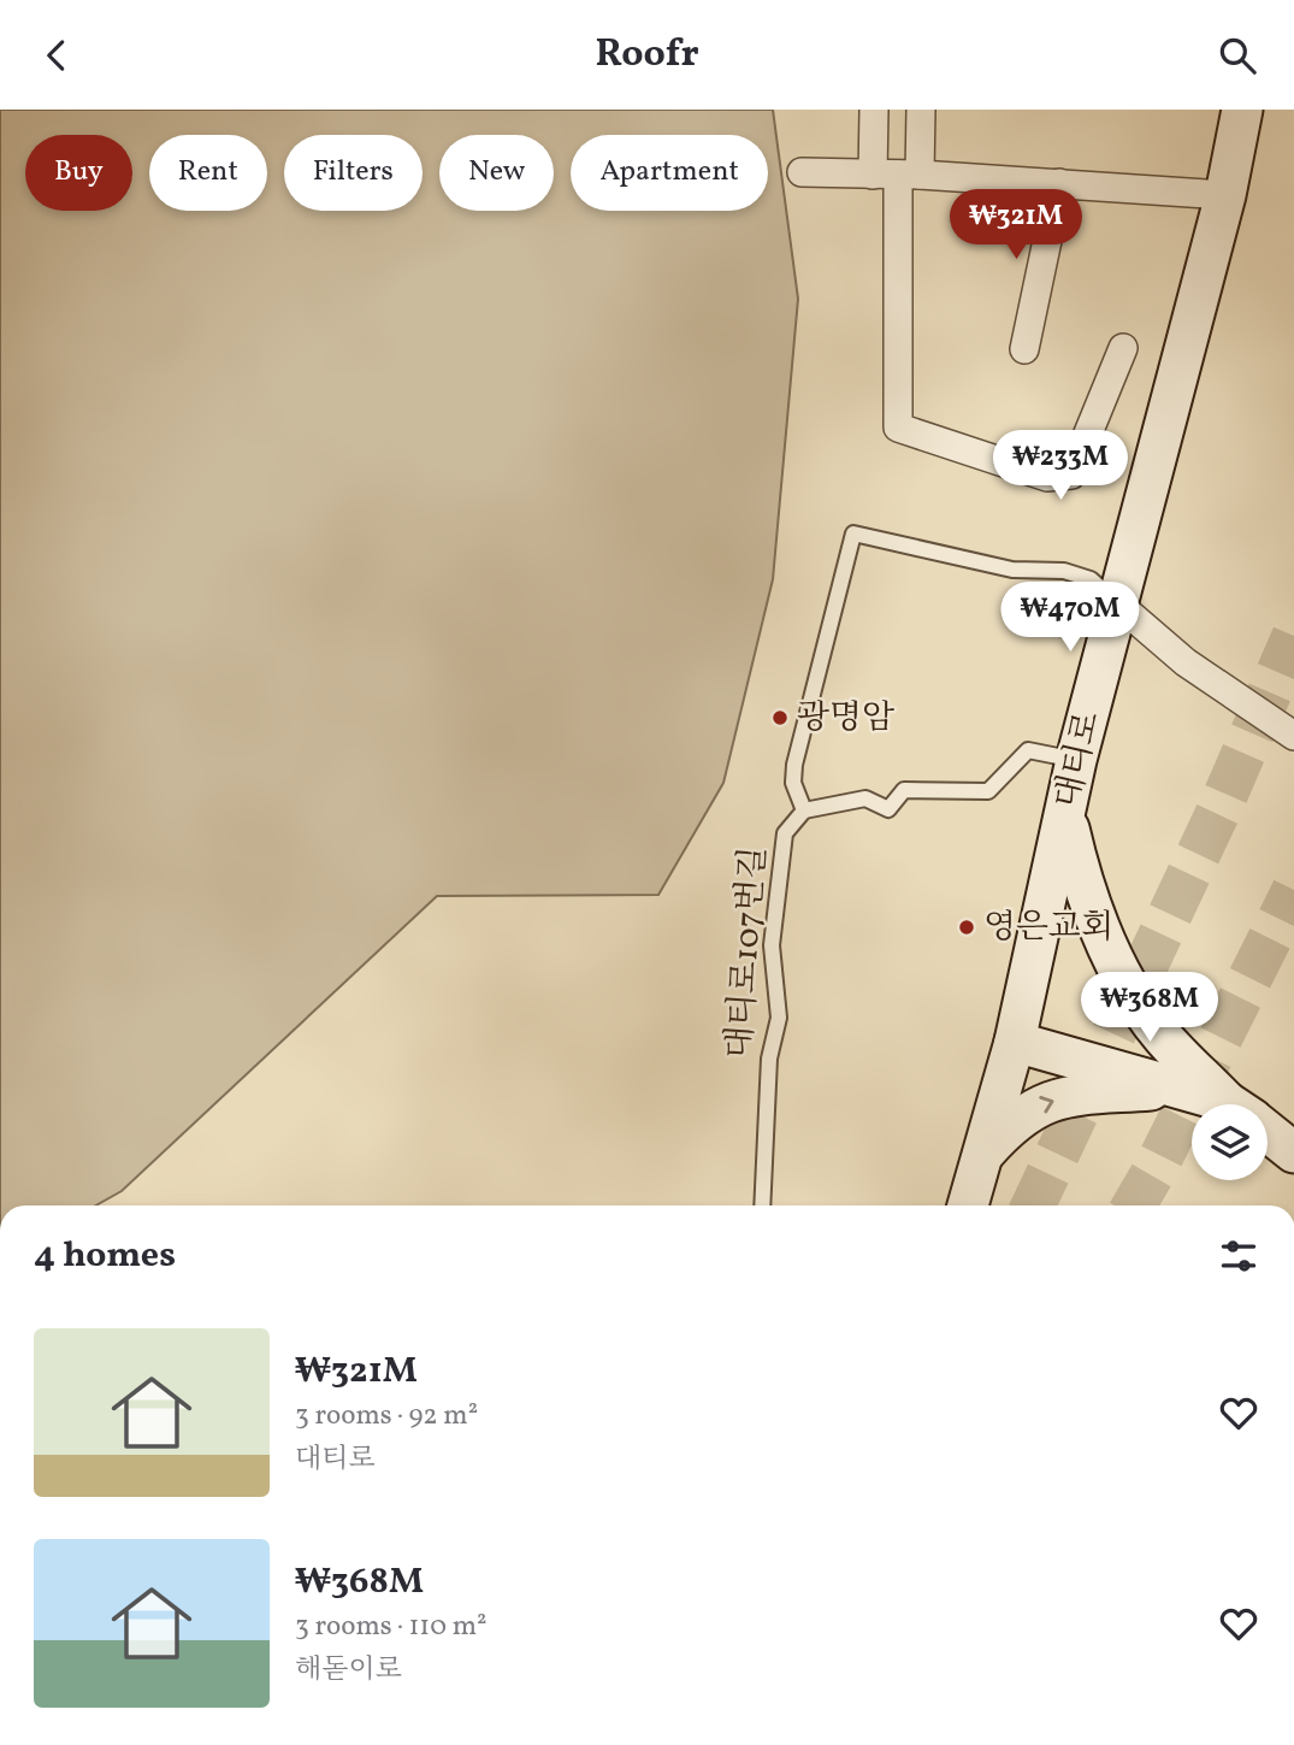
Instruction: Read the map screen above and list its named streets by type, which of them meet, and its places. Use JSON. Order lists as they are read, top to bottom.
{
  "streets": {
    "main road": ["대티로"],
    "lane": ["대티로107번길"]
  },
  "crossings": [
    ["대티로", "대티로107번길"]
  ],
  "places": ["광명암", "영은교회"],
  "page": {
    "header": "Roofr",
    "chip": [
      "Buy",
      "Rent",
      "Filters",
      "New",
      "Apartment"
    ],
    "price": [
      "₩321M",
      "₩233M",
      "₩470M",
      "₩368M"
    ],
    "heading": "4 homes",
    "list": [
      {
        "name": "₩321M",
        "note": "3 rooms · 92 m² · 대티로"
      },
      {
        "name": "₩368M",
        "note": "3 rooms · 110 m² · 해돋이로"
      }
    ]
  }
}
